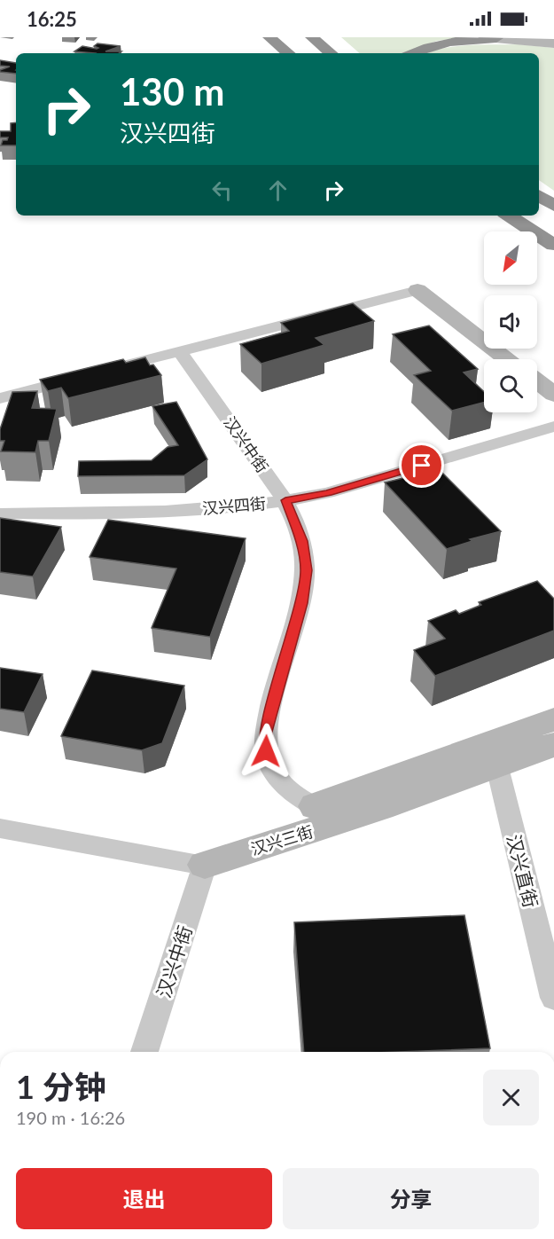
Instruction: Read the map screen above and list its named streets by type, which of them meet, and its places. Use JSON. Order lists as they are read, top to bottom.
{
  "streets": {
    "street": [
      "汉兴中街",
      "汉兴四街",
      "汉兴三街",
      "汉兴直街"
    ]
  },
  "crossings": [
    ["汉兴中街", "汉兴四街"],
    ["汉兴中街", "汉兴三街"],
    ["汉兴三街", "汉兴直街"]
  ],
  "north": "bottom left",
  "page": {
    "status": "16:25",
    "turn": ["130 m", "汉兴四街"],
    "heading": ["1 分钟", "190 m · 16:26"],
    "buttons": ["退出", "分享"]
  }
}
